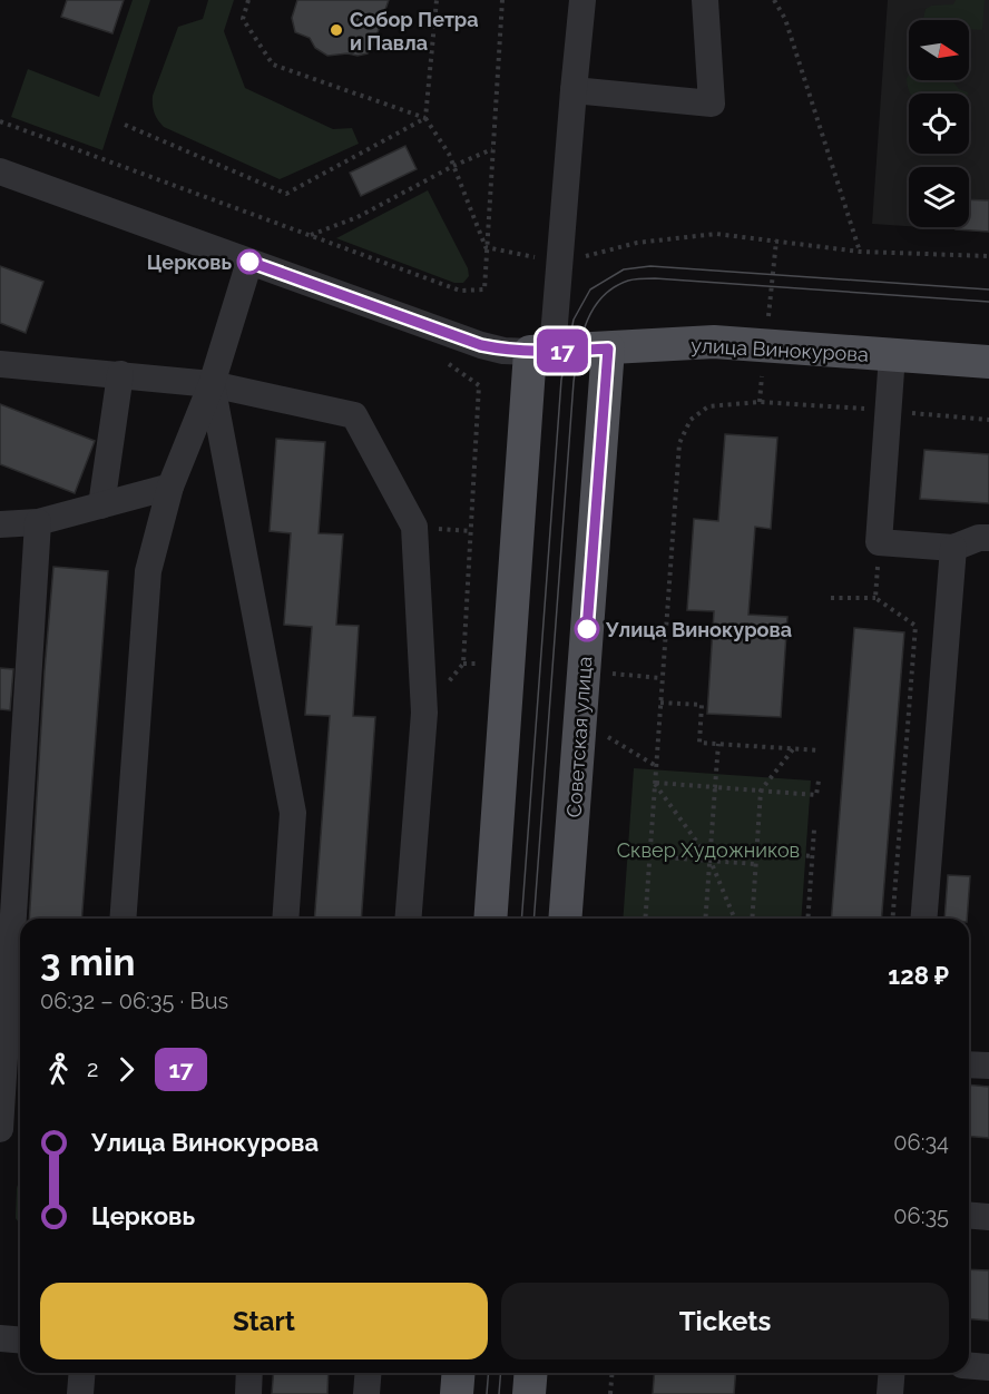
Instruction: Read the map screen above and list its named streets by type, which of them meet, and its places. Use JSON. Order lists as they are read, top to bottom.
{
  "streets": {
    "main road": ["улица Винокурова", "Советская улица"]
  },
  "crossings": [
    ["улица Винокурова", "Советская улица"]
  ],
  "parks": ["Сквер Художников"],
  "places": ["Собор Петра и Павла", "Церковь", "Улица Винокурова"],
  "lines": ["bus line 17"],
  "north": "right",
  "page": {
    "on_map": "17",
    "heading": ["3 min", "06:32 – 06:35 · Bus", "128 ₽"],
    "legs": ["2", "17"],
    "list": [
      {
        "name": "Улица Винокурова",
        "value": "06:34"
      },
      {
        "name": "Церковь",
        "value": "06:35"
      }
    ],
    "buttons": ["Start", "Tickets"]
  }
}
